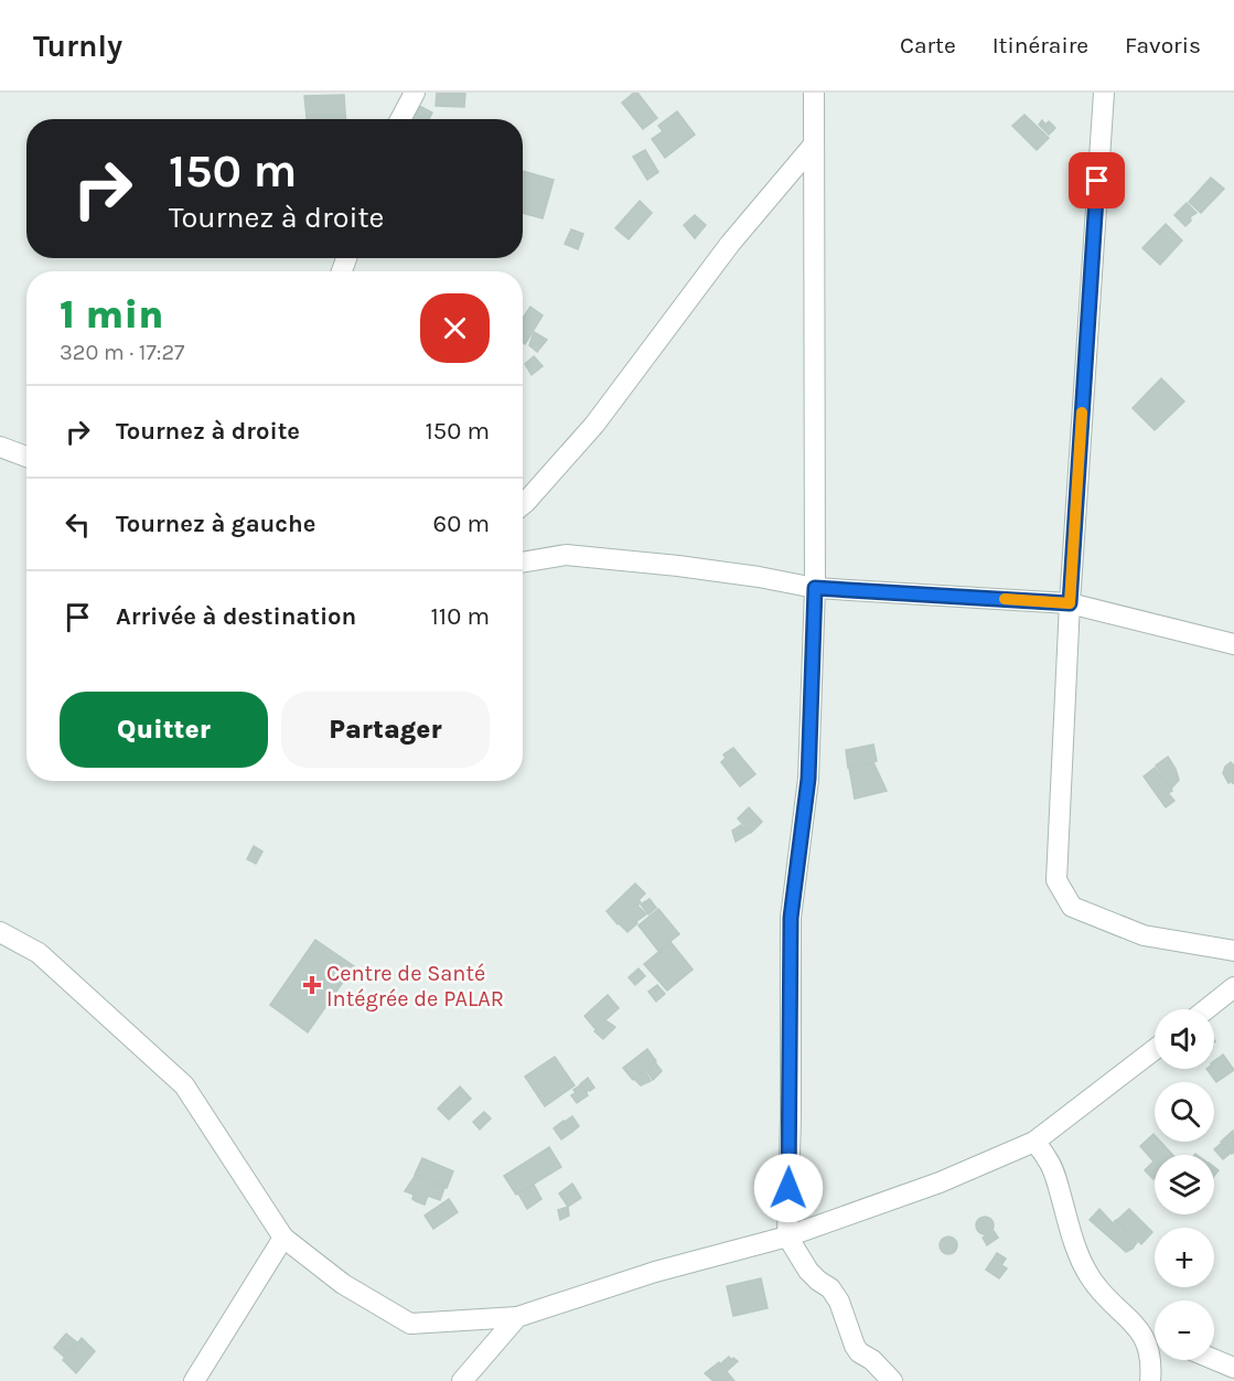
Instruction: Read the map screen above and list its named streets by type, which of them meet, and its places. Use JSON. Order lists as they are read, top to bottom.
{
  "places": {
    "health": ["Centre de Santé Intégrée de PALAR"]
  },
  "page": {
    "header": "Turnly",
    "nav": ["Carte", "Itinéraire", "Favoris"],
    "turn": ["150 m", "Tournez à droite"],
    "heading": ["1 min", "320 m · 17:27"],
    "list": [
      {
        "name": "Tournez à droite",
        "value": "150 m"
      },
      {
        "name": "Tournez à gauche",
        "value": "60 m"
      },
      {
        "name": "Arrivée à destination",
        "value": "110 m"
      }
    ],
    "buttons": ["Quitter", "Partager"],
    "map_buttons": ["+", "−"]
  }
}
